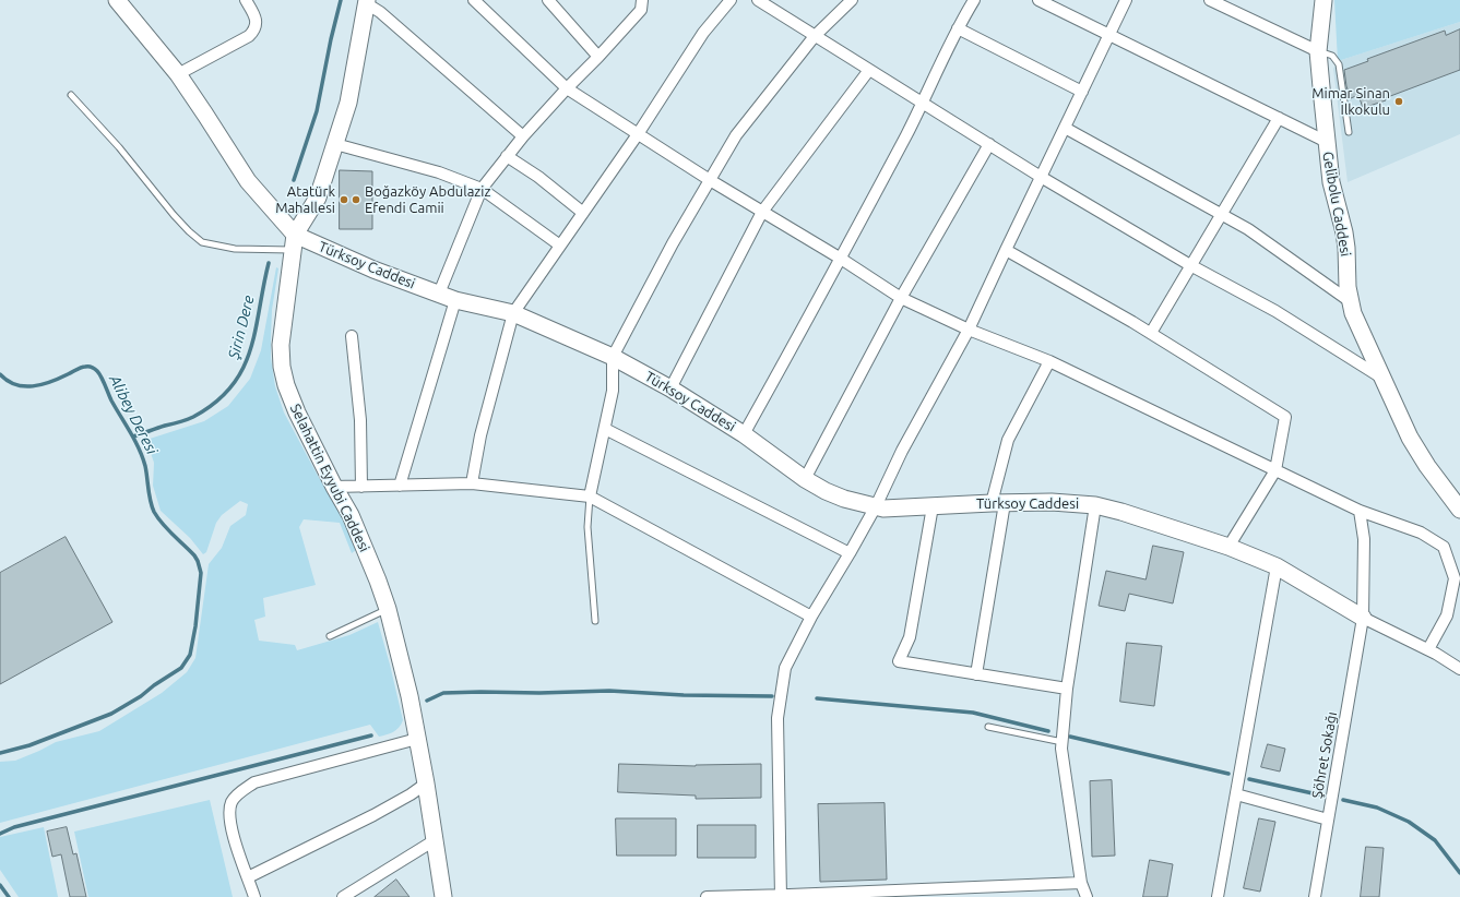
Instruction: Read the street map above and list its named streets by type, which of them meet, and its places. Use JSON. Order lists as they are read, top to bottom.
{
  "streets": {
    "street": [
      "Gelibolu Caddesi",
      "Türksoy Caddesi",
      "Selahattin Eyyubi Caddesi",
      "Şöhret Sokağı"
    ]
  },
  "crossings": [
    ["Türksoy Caddesi", "Selahattin Eyyubi Caddesi"],
    ["Türksoy Caddesi", "Şöhret Sokağı"]
  ],
  "water": ["Şirin Dere", "Alibey Deresi"],
  "places": ["Mimar Sinan İlkokulu", "Atatürk Mahallesi", "Boğazköy Abdulaziz Efendi Camii"]
}
